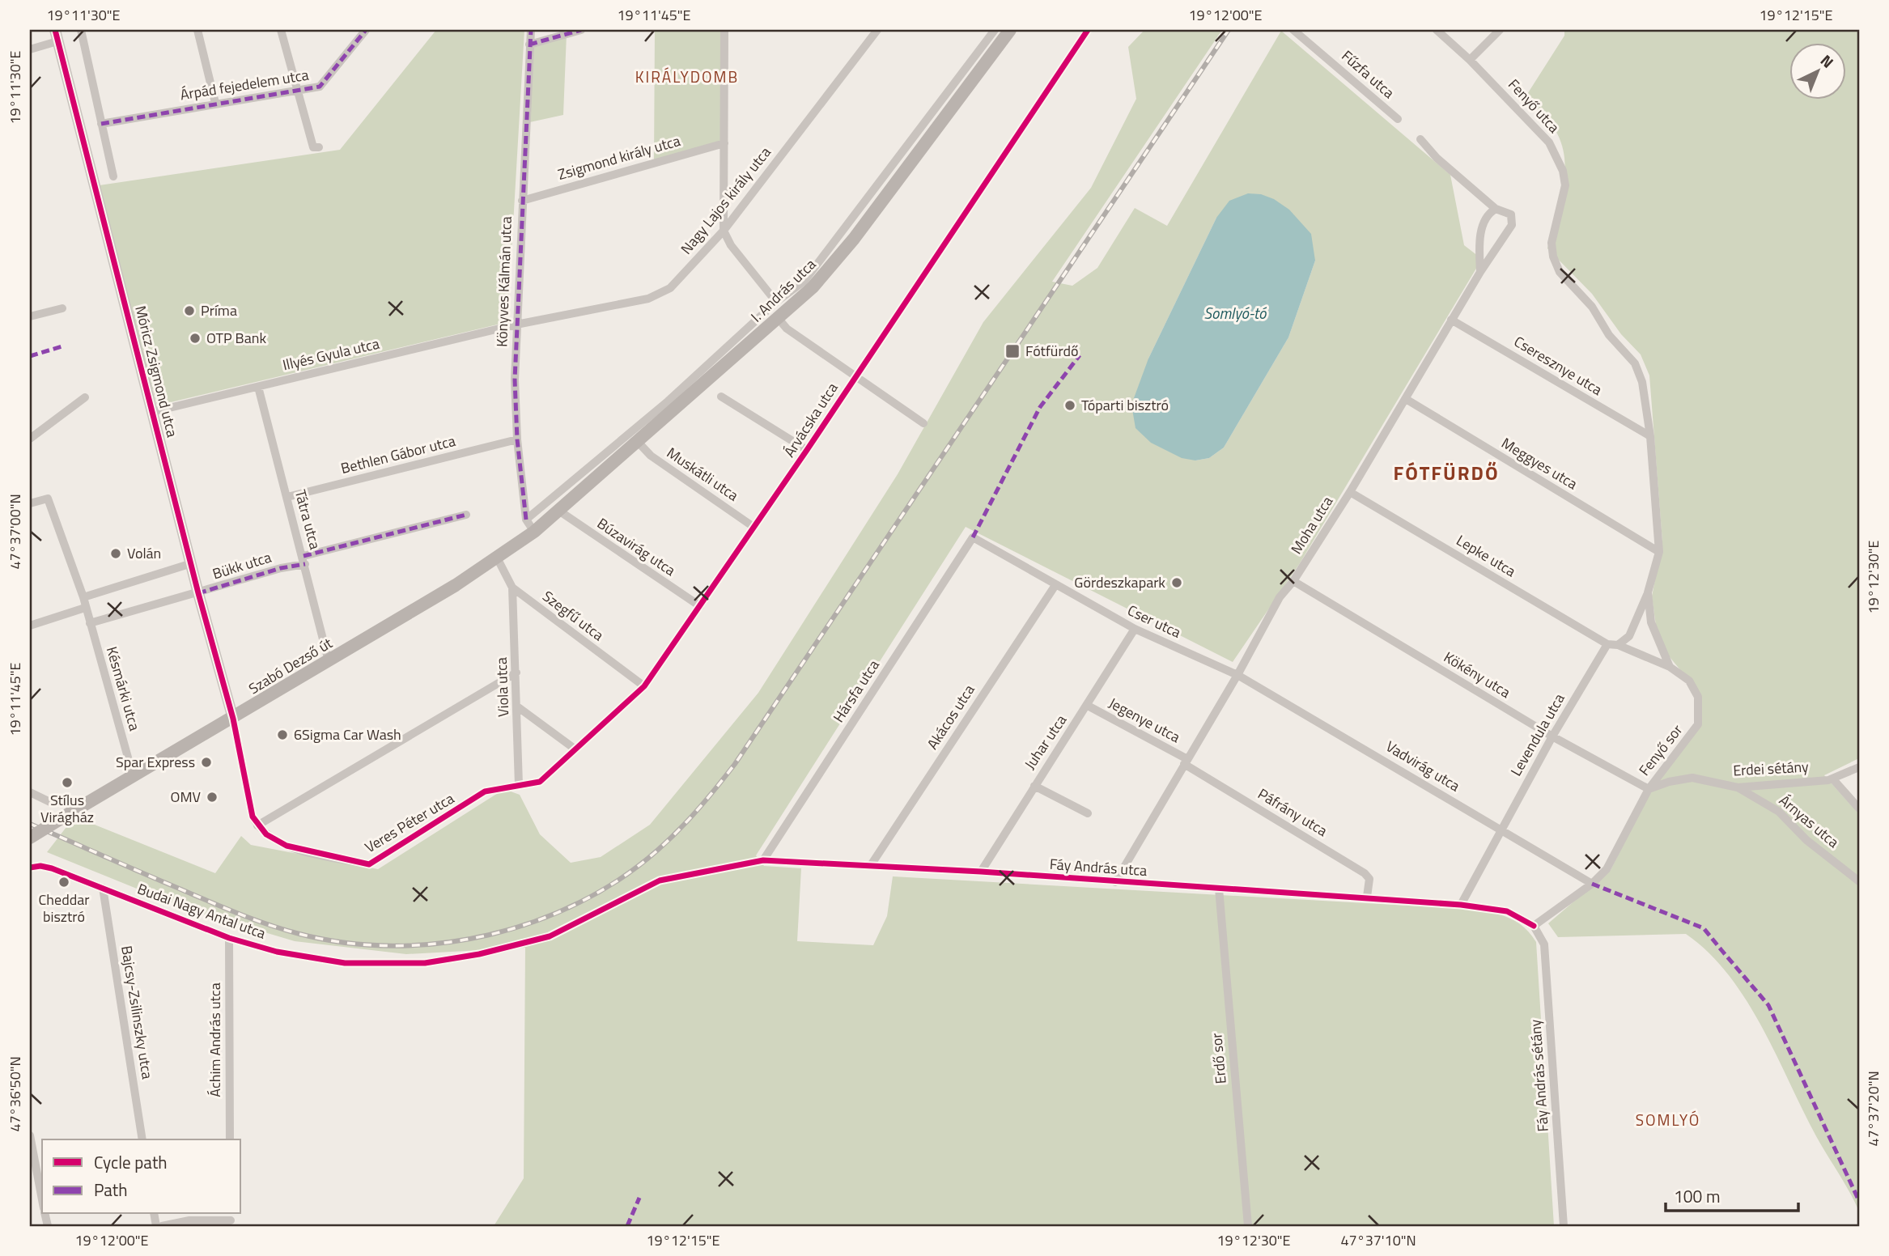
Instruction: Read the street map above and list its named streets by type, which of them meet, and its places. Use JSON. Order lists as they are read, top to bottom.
{
  "streets": {
    "main road": ["I. András utca", "Szabó Dezső út"],
    "street": [
      "Fűzfa utca",
      "Árpád fejedelem utca",
      "Fenyő utca",
      "Zsigmond király utca",
      "Nagy Lajos király utca",
      "Könyves Kálmán utca",
      "Illyés Gyula utca",
      "Cseresznye utca",
      "Móricz Zsigmond utca",
      "Árvácska utca",
      "Bethlen Gábor utca",
      "Meggyes utca",
      "Muskátli utca",
      "Tátra utca",
      "Moha utca",
      "Búzavirág utca",
      "Lepke utca",
      "Bükk utca",
      "Szegfű utca",
      "Cser utca",
      "Kökény utca",
      "Viola utca",
      "Késmárki utca",
      "Hársfa utca",
      "Akácos utca",
      "Jegenye utca",
      "Levendula utca",
      "Juhar utca",
      "Fenyő sor",
      "Vadvirág utca",
      "Erdei sétány",
      "Páfrány utca",
      "Árnyas utca",
      "Veres Péter utca",
      "Fáy András utca",
      "Budai Nagy Antal utca",
      "Bajcsy-Zsilinszky utca",
      "Áchim András utca",
      "Erdő sor",
      "Fáy András sétány"
    ]
  },
  "crossings": [
    ["Fenyő utca", "Fenyő sor"],
    ["Zsigmond király utca", "Könyves Kálmán utca"],
    ["Nagy Lajos király utca", "Könyves Kálmán utca"],
    ["Nagy Lajos király utca", "Illyés Gyula utca"],
    ["Könyves Kálmán utca", "I. András utca"],
    ["Könyves Kálmán utca", "Illyés Gyula utca"],
    ["Könyves Kálmán utca", "Bethlen Gábor utca"],
    ["Könyves Kálmán utca", "Szabó Dezső út"],
    ["I. András utca", "Muskátli utca"],
    ["I. András utca", "Búzavirág utca"],
    ["I. András utca", "Szabó Dezső út"],
    ["Illyés Gyula utca", "Móricz Zsigmond utca"],
    ["Illyés Gyula utca", "Tátra utca"],
    ["Cseresznye utca", "Moha utca"],
    ["Cseresznye utca", "Fenyő sor"],
    ["Móricz Zsigmond utca", "Bükk utca"],
    ["Móricz Zsigmond utca", "Szabó Dezső út"],
    ["Árvácska utca", "Muskátli utca"],
    ["Árvácska utca", "Búzavirág utca"],
    ["Árvácska utca", "Szegfű utca"],
    ["Árvácska utca", "Viola utca"],
    ["Árvácska utca", "Veres Péter utca"],
    ["Bethlen Gábor utca", "Tátra utca"],
    ["Meggyes utca", "Moha utca"],
    ["Meggyes utca", "Fenyő sor"],
    ["Tátra utca", "Bükk utca"],
    ["Tátra utca", "Szabó Dezső út"],
    ["Moha utca", "Lepke utca"],
    ["Moha utca", "Cser utca"],
    ["Moha utca", "Kökény utca"],
    ["Moha utca", "Jegenye utca"],
    ["Moha utca", "Vadvirág utca"],
    ["Moha utca", "Páfrány utca"],
    ["Moha utca", "Fáy András utca"],
    ["Lepke utca", "Levendula utca"],
    ["Bükk utca", "Késmárki utca"],
    ["Szegfű utca", "Szabó Dezső út"],
    ["Szegfű utca", "Viola utca"],
    ["Cser utca", "Hársfa utca"],
    ["Cser utca", "Akácos utca"],
    ["Cser utca", "Juhar utca"],
    ["Cser utca", "Vadvirág utca"],
    ["Szabó Dezső út", "Késmárki utca"],
    ["Kökény utca", "Levendula utca"],
    ["Kökény utca", "Fenyő sor"],
    ["Kökény utca", "Erdei sétány"],
    ["Viola utca", "Veres Péter utca"],
    ["Hársfa utca", "Fáy András utca"],
    ["Akácos utca", "Fáy András utca"],
    ["Jegenye utca", "Juhar utca"],
    ["Jegenye utca", "Páfrány utca"],
    ["Levendula utca", "Vadvirág utca"],
    ["Levendula utca", "Fáy András utca"],
    ["Juhar utca", "Fáy András utca"],
    ["Fenyő sor", "Vadvirág utca"],
    ["Fenyő sor", "Erdei sétány"],
    ["Fenyő sor", "Fáy András utca"],
    ["Fenyő sor", "Fáy András sétány"],
    ["Erdei sétány", "Árnyas utca"],
    ["Páfrány utca", "Fáy András utca"],
    ["Fáy András utca", "Budai Nagy Antal utca"],
    ["Fáy András utca", "Erdő sor"],
    ["Fáy András utca", "Fáy András sétány"],
    ["Budai Nagy Antal utca", "Bajcsy-Zsilinszky utca"],
    ["Budai Nagy Antal utca", "Áchim András utca"]
  ],
  "districts": ["KIRÁLYDOMB", "FÓTFÜRDŐ", "SOMLYÓ"],
  "water": ["Somlyó-tó"],
  "places": {
    "other": [
      "Príma",
      "OTP Bank",
      "Tóparti bisztró",
      "Volán",
      "Gördeszkapark",
      "6Sigma Car Wash",
      "Spar Express",
      "Stílus Virágház",
      "OMV",
      "Cheddar bisztró"
    ],
    "transit": ["Fótfürdő"]
  },
  "legend": ["Cycle path", "Path"],
  "scale_bar": "100 m",
  "north": "top right",
  "coordinates": [
    "19°11'30\"E",
    "19°11'45\"E",
    "19°12'00\"E",
    "19°12'15\"E",
    "47°37'00\"N",
    "19°12'30\"E",
    "47°36'50\"N",
    "47°37'20\"N",
    "47°37'10\"N"
  ]
}
